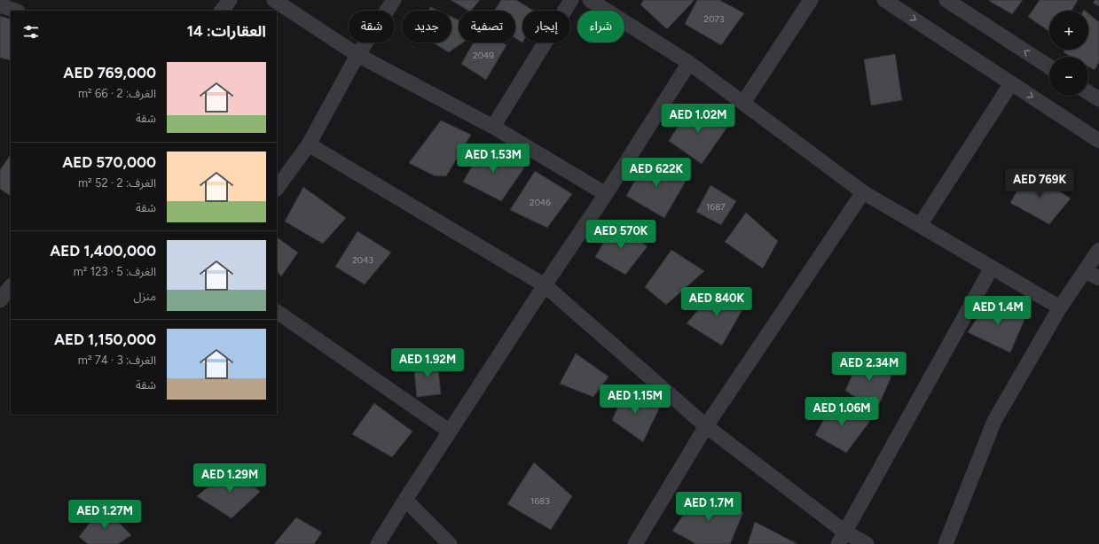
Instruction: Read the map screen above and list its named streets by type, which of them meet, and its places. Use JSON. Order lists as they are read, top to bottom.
{
  "house_numbers": [
    "2073",
    "2049",
    "2046",
    "1687",
    "2043",
    "1683"
  ],
  "page": {
    "map_buttons": ["+", "−"],
    "chip": [
      "شراء",
      "إيجار",
      "تصفية",
      "جديد",
      "شقة"
    ],
    "heading": "العقارات: 14",
    "list": [
      {
        "name": "AED 769,000",
        "note": "الغرف: 2 · 66 m² · شقة"
      },
      {
        "name": "AED 570,000",
        "note": "الغرف: 2 · 52 m² · شقة"
      },
      {
        "name": "AED 1,400,000",
        "note": "الغرف: 5 · 123 m² · منزل"
      },
      {
        "name": "AED 1,150,000",
        "note": "الغرف: 3 · 74 m² · شقة"
      }
    ],
    "price": [
      "AED 1.02M",
      "AED 1.53M",
      "AED 622K",
      "AED 769K",
      "AED 570K",
      "AED 840K",
      "AED 1.4M",
      "AED 1.92M",
      "AED 2.34M",
      "AED 1.15M",
      "AED 1.06M",
      "AED 1.29M",
      "AED 1.7M",
      "AED 1.27M"
    ]
  }
}
